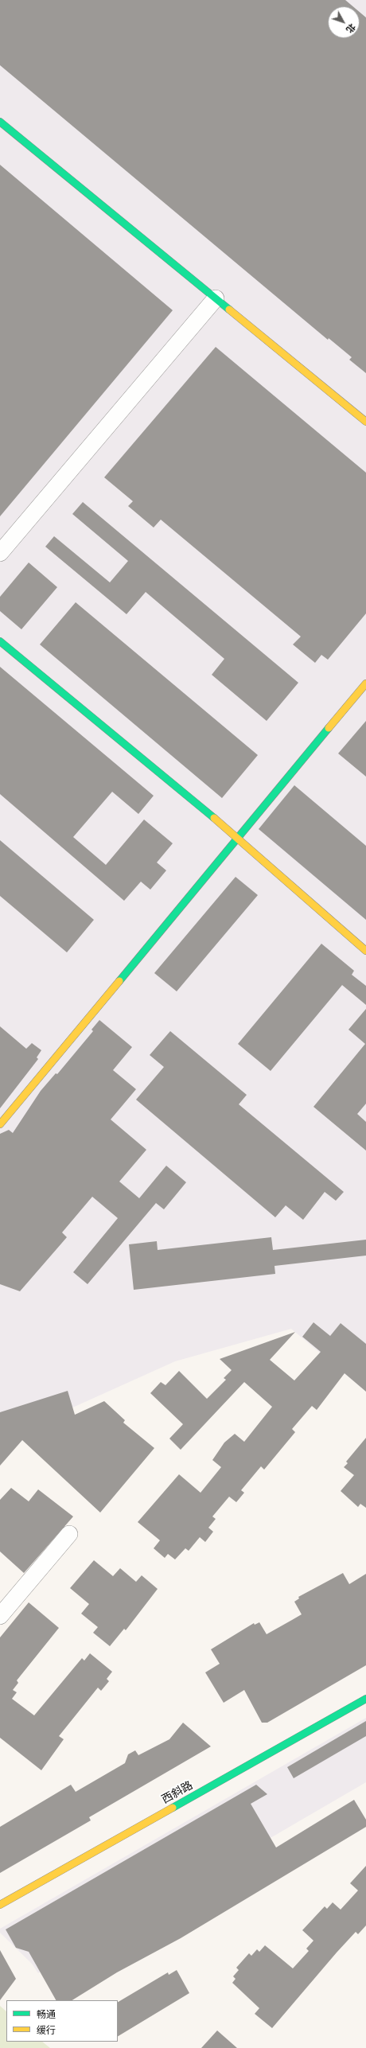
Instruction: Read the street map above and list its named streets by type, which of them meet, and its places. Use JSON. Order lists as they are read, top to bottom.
{
  "streets": {
    "street": ["西斜路"]
  },
  "legend": ["畅通", "缓行"],
  "north": "bottom right"
}
